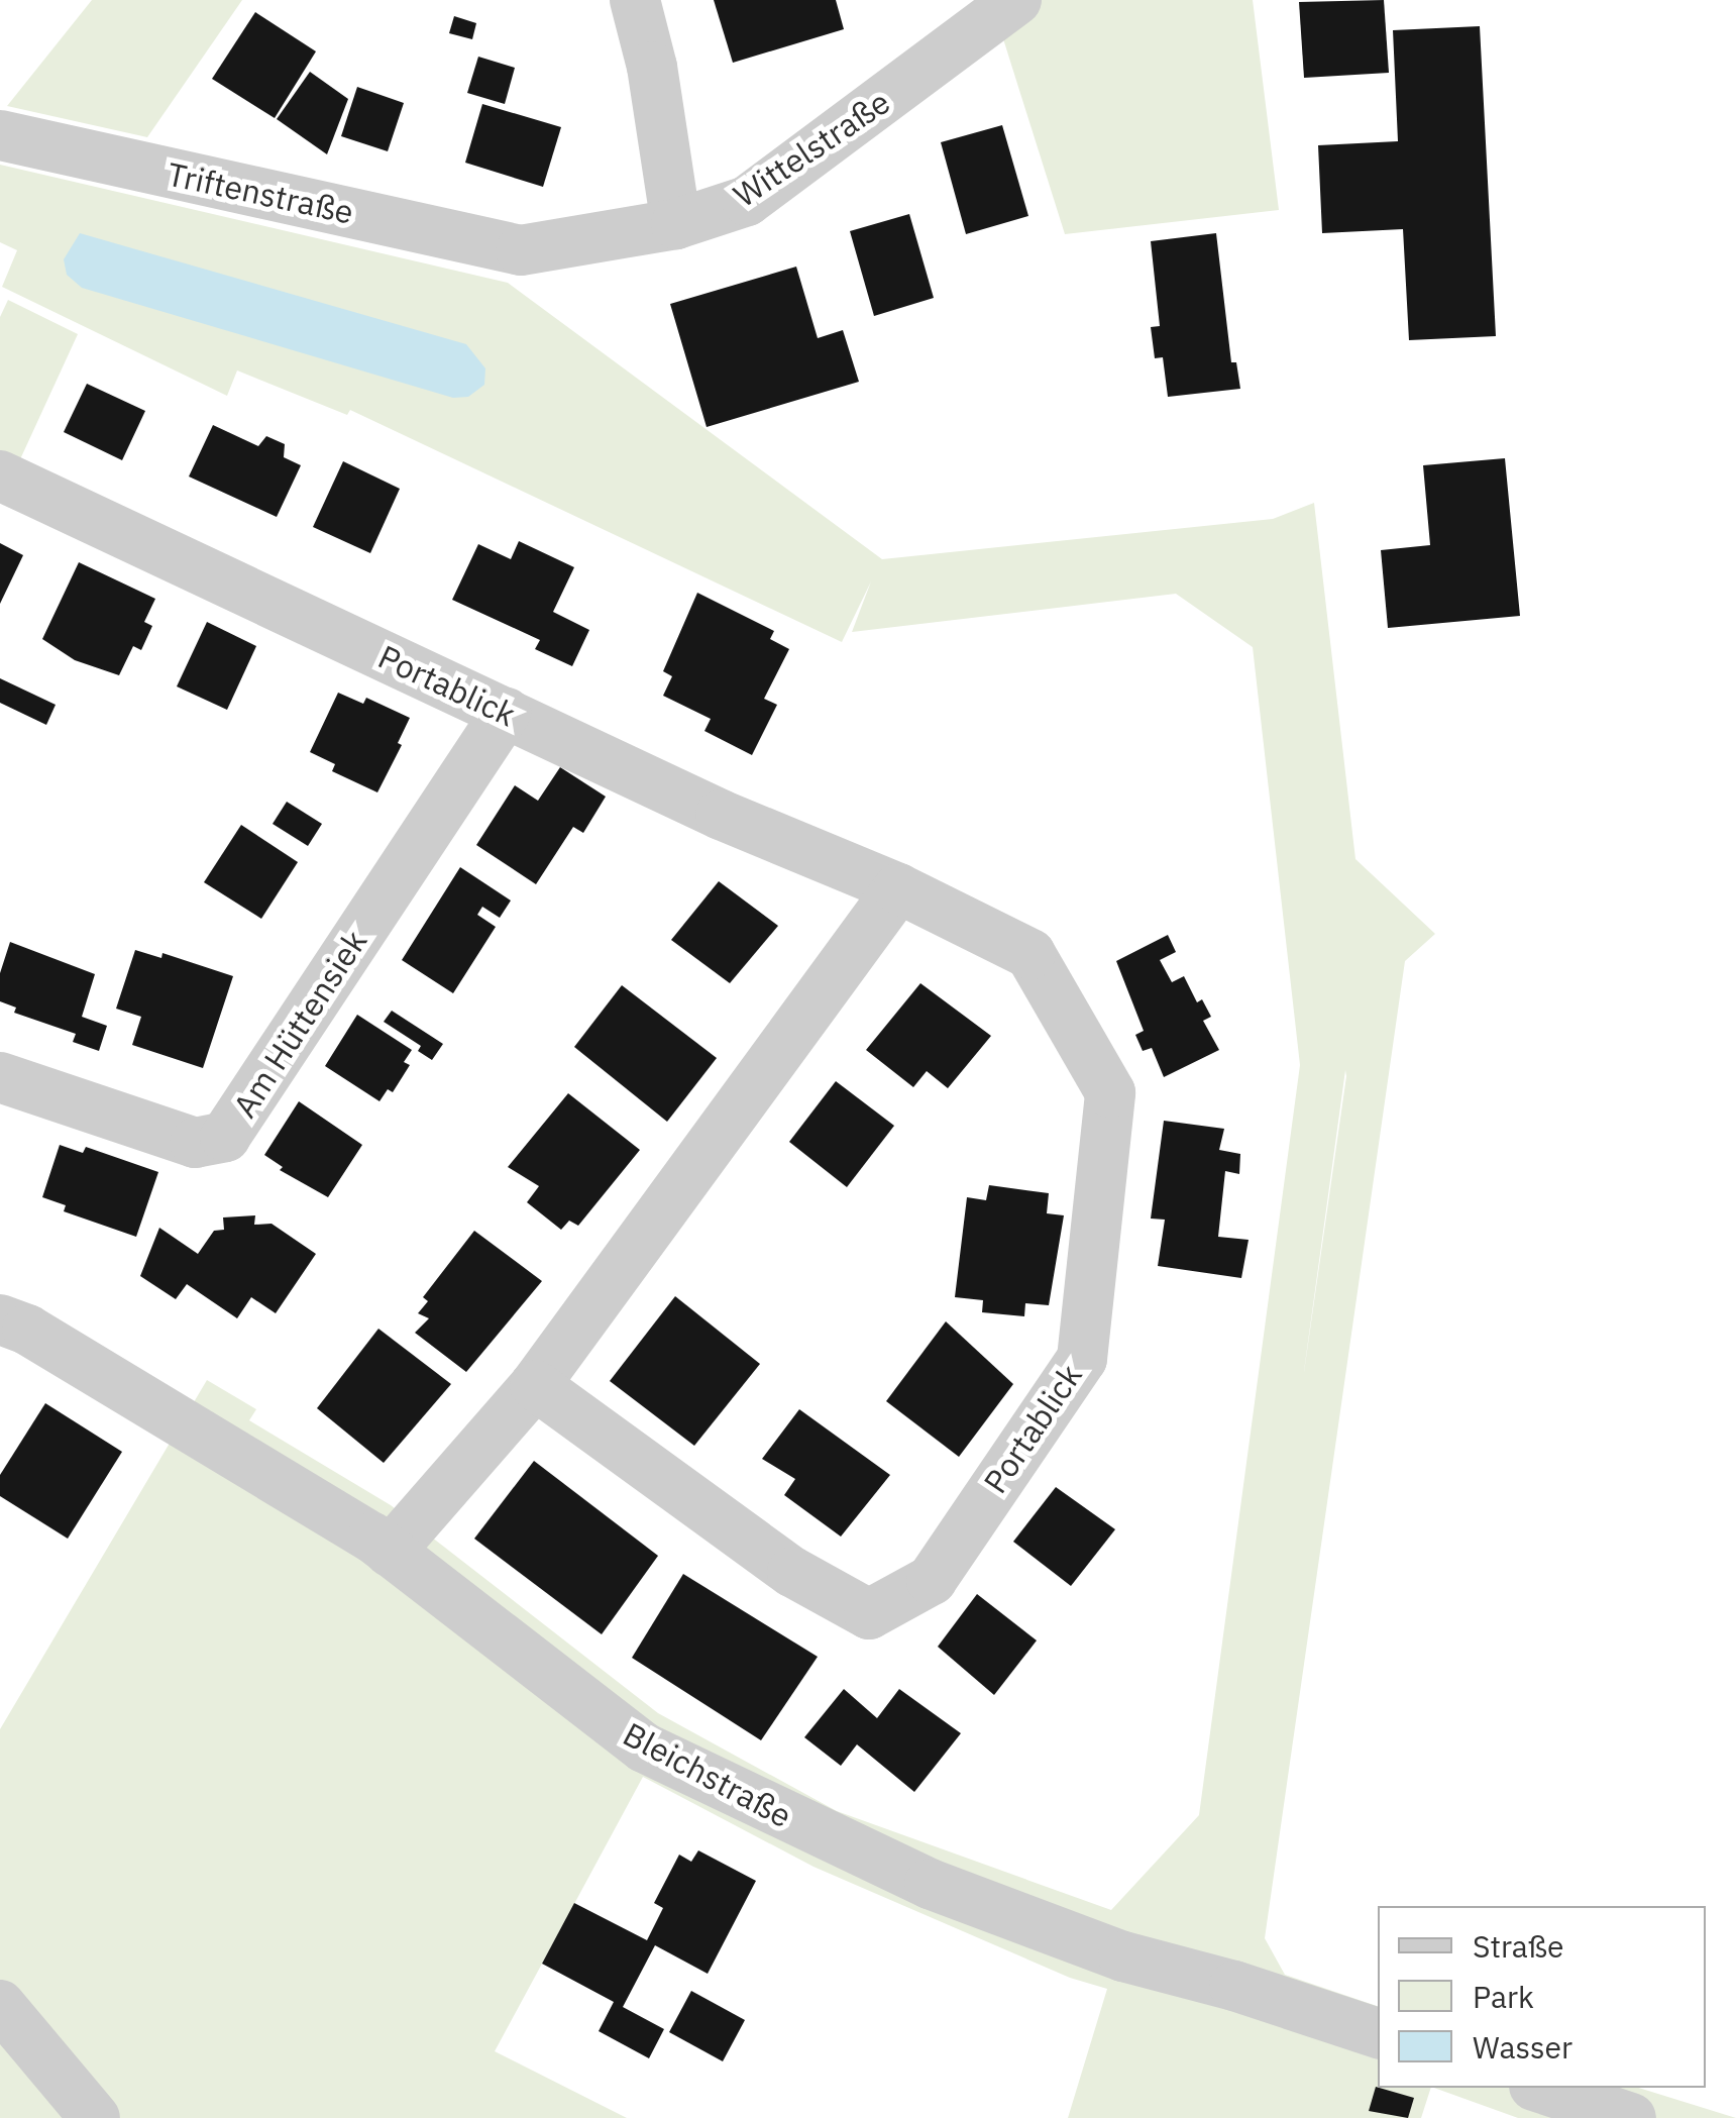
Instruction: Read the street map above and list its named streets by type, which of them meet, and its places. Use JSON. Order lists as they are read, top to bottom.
{
  "streets": {
    "street": [
      "Wittelstraße",
      "Triftenstraße",
      "Portablick",
      "Am Hüttensiek",
      "Bleichstraße"
    ]
  },
  "crossings": [
    ["Wittelstraße", "Triftenstraße"],
    ["Portablick", "Am Hüttensiek"]
  ],
  "legend": ["Straße", "Park", "Wasser"]
}
